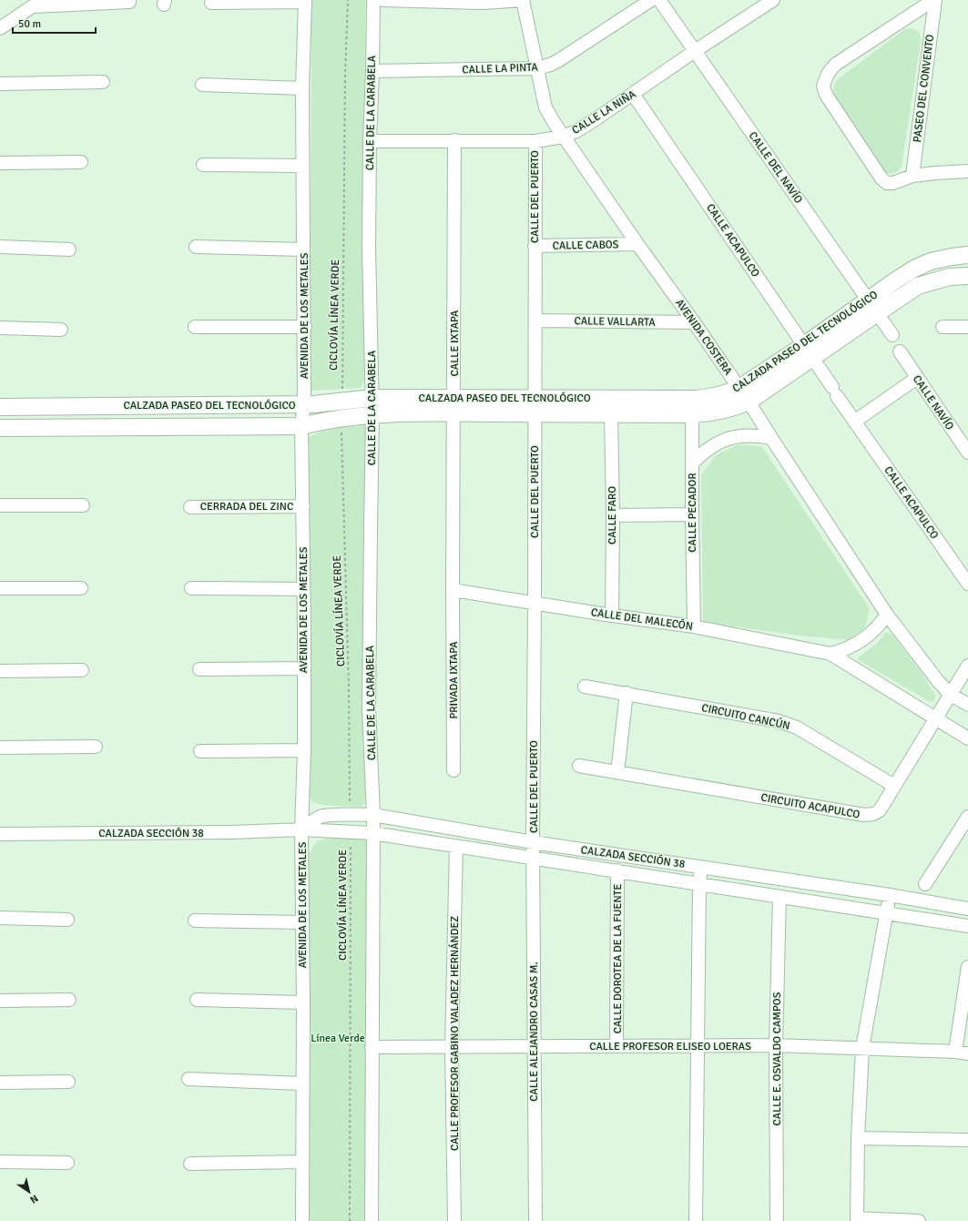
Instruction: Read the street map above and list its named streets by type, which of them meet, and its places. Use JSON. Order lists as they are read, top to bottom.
{
  "streets": {
    "main road": ["CALZADA PASEO DEL TECNOLÓGICO"],
    "street": [
      "CALLE LA PINTA",
      "PASEO DEL CONVENTO",
      "CALLE LA NIÑA",
      "CALLE DE LA CARABELA",
      "CALLE DEL NAVÍO",
      "CALLE DEL PUERTO",
      "CALLE ACAPULCO",
      "CALLE CABOS",
      "AVENIDA DE LOS METALES",
      "CALLE VALLARTA",
      "AVENIDA COSTERA",
      "CALLE IXTAPA",
      "CALLE NAVÍO",
      "CERRADA DEL ZINC",
      "CALLE PECADOR",
      "CALLE FARO",
      "CALLE DEL MALECÓN",
      "PRIVADA IXTAPA",
      "CIRCUITO CANCÚN",
      "CIRCUITO ACAPULCO",
      "CALZADA SECCIÓN 38",
      "CALLE DOROTEA DE LA FUENTE",
      "CALLE ALEJANDRO CASAS M.",
      "CALLE PROFESOR GABINO VALADEZ HERNÁNDEZ",
      "CALLE PROFESOR ELISEO LOERAS",
      "CALLE E. OSVALDO CAMPOS"
    ],
    "path": ["CICLOVÍA LÍNEA VERDE"]
  },
  "crossings": [
    ["CALLE LA PINTA", "CALLE DE LA CARABELA"],
    ["CALLE LA NIÑA", "CALLE DE LA CARABELA"],
    ["CALLE LA NIÑA", "CALLE DEL NAVÍO"],
    ["CALLE LA NIÑA", "CALLE DEL PUERTO"],
    ["CALLE LA NIÑA", "CALLE ACAPULCO"],
    ["CALLE LA NIÑA", "AVENIDA COSTERA"],
    ["CALLE LA NIÑA", "CALLE IXTAPA"],
    ["CALLE DE LA CARABELA", "CALZADA PASEO DEL TECNOLÓGICO"],
    ["CALLE DE LA CARABELA", "CALZADA SECCIÓN 38"],
    ["CALLE DE LA CARABELA", "CALLE PROFESOR ELISEO LOERAS"],
    ["CALLE DEL NAVÍO", "CALZADA PASEO DEL TECNOLÓGICO"],
    ["CALLE DEL PUERTO", "CALLE CABOS"],
    ["CALLE DEL PUERTO", "CALLE VALLARTA"],
    ["CALLE DEL PUERTO", "CALZADA PASEO DEL TECNOLÓGICO"],
    ["CALLE DEL PUERTO", "CALLE DEL MALECÓN"],
    ["CALLE DEL PUERTO", "CALZADA SECCIÓN 38"],
    ["CALLE DEL PUERTO", "CALLE ALEJANDRO CASAS M."],
    ["CALLE ACAPULCO", "CALZADA PASEO DEL TECNOLÓGICO"],
    ["CALLE CABOS", "AVENIDA COSTERA"],
    ["CICLOVÍA LÍNEA VERDE", "CALZADA PASEO DEL TECNOLÓGICO"],
    ["CICLOVÍA LÍNEA VERDE", "CALZADA SECCIÓN 38"],
    ["AVENIDA DE LOS METALES", "CALZADA PASEO DEL TECNOLÓGICO"],
    ["AVENIDA DE LOS METALES", "CERRADA DEL ZINC"],
    ["AVENIDA DE LOS METALES", "CALZADA SECCIÓN 38"],
    ["CALLE VALLARTA", "AVENIDA COSTERA"],
    ["AVENIDA COSTERA", "CALZADA PASEO DEL TECNOLÓGICO"],
    ["AVENIDA COSTERA", "CIRCUITO ACAPULCO"],
    ["CALZADA PASEO DEL TECNOLÓGICO", "CALLE IXTAPA"],
    ["CALZADA PASEO DEL TECNOLÓGICO", "CALLE PECADOR"],
    ["CALZADA PASEO DEL TECNOLÓGICO", "CALLE FARO"],
    ["CALLE IXTAPA", "CALLE DEL MALECÓN"],
    ["CALLE IXTAPA", "PRIVADA IXTAPA"],
    ["CALLE PECADOR", "CALLE DEL MALECÓN"],
    ["CALLE FARO", "CALLE DEL MALECÓN"],
    ["CALLE DEL MALECÓN", "PRIVADA IXTAPA"],
    ["CIRCUITO CANCÚN", "CIRCUITO ACAPULCO"],
    ["CALZADA SECCIÓN 38", "CALLE DOROTEA DE LA FUENTE"],
    ["CALZADA SECCIÓN 38", "CALLE ALEJANDRO CASAS M."],
    ["CALZADA SECCIÓN 38", "CALLE PROFESOR GABINO VALADEZ HERNÁNDEZ"],
    ["CALZADA SECCIÓN 38", "CALLE E. OSVALDO CAMPOS"],
    ["CALLE DOROTEA DE LA FUENTE", "CALLE PROFESOR ELISEO LOERAS"],
    ["CALLE ALEJANDRO CASAS M.", "CALLE PROFESOR ELISEO LOERAS"],
    ["CALLE PROFESOR GABINO VALADEZ HERNÁNDEZ", "CALLE PROFESOR ELISEO LOERAS"],
    ["CALLE PROFESOR ELISEO LOERAS", "CALLE E. OSVALDO CAMPOS"]
  ],
  "parks": ["Línea Verde"],
  "scale_bar": "50 m",
  "north": "bottom right"
}
